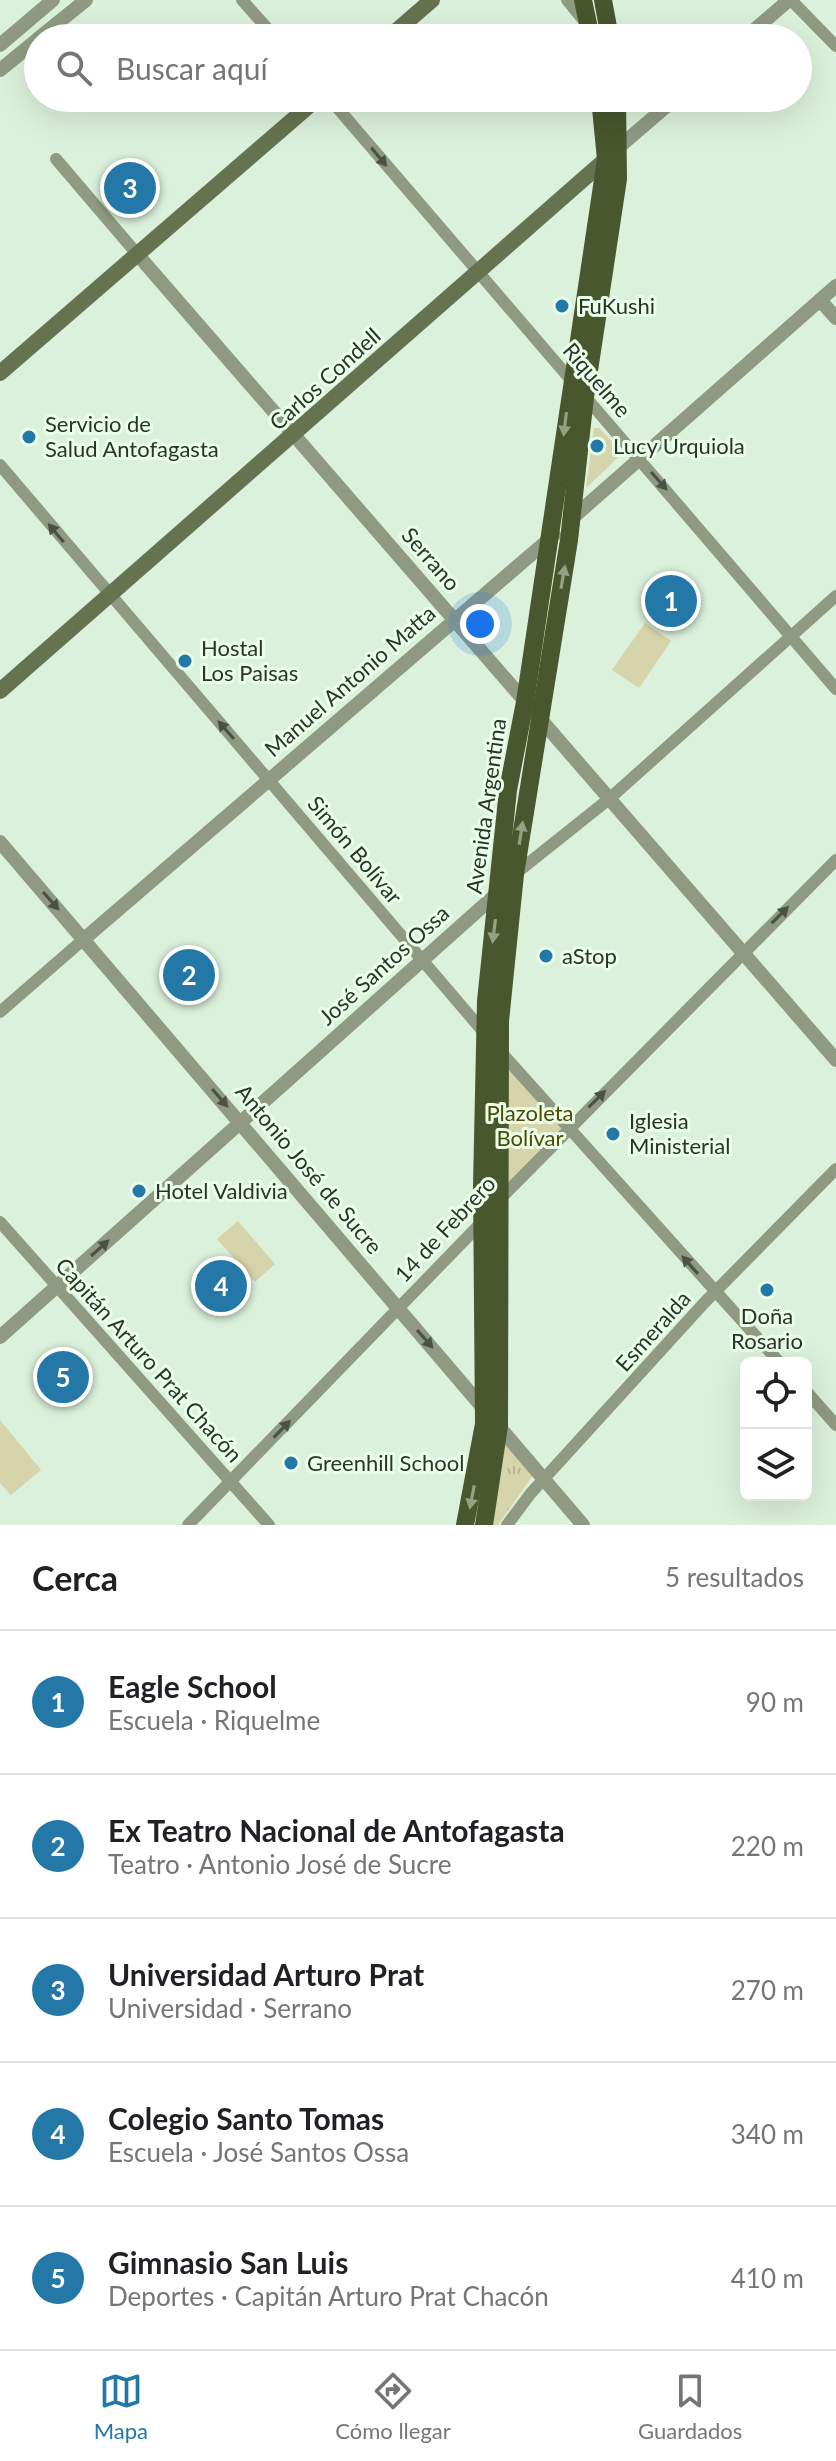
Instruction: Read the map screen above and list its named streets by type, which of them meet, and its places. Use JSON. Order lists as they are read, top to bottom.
{
  "streets": {
    "main road": ["Carlos Condell", "Avenida Argentina"],
    "street": [
      "Riquelme",
      "Serrano",
      "Manuel Antonio Matta",
      "Simón Bolívar",
      "José Santos Ossa",
      "Antonio José de Sucre",
      "14 de Febrero",
      "Esmeralda",
      "Capitán Arturo Prat Chacón"
    ]
  },
  "crossings": [
    ["Carlos Condell", "Riquelme"],
    ["Carlos Condell", "Serrano"],
    ["Carlos Condell", "Avenida Argentina"],
    ["Carlos Condell", "Simón Bolívar"],
    ["Riquelme", "Manuel Antonio Matta"],
    ["Riquelme", "Avenida Argentina"],
    ["Riquelme", "José Santos Ossa"],
    ["Serrano", "Manuel Antonio Matta"],
    ["Serrano", "Avenida Argentina"],
    ["Serrano", "José Santos Ossa"],
    ["Serrano", "14 de Febrero"],
    ["Manuel Antonio Matta", "Avenida Argentina"],
    ["Manuel Antonio Matta", "Simón Bolívar"],
    ["Manuel Antonio Matta", "Antonio José de Sucre"],
    ["Avenida Argentina", "Simón Bolívar"],
    ["Avenida Argentina", "José Santos Ossa"],
    ["Avenida Argentina", "Antonio José de Sucre"],
    ["Avenida Argentina", "14 de Febrero"],
    ["Simón Bolívar", "José Santos Ossa"],
    ["Simón Bolívar", "14 de Febrero"],
    ["Simón Bolívar", "Esmeralda"],
    ["José Santos Ossa", "Antonio José de Sucre"],
    ["José Santos Ossa", "Capitán Arturo Prat Chacón"],
    ["Antonio José de Sucre", "14 de Febrero"],
    ["Antonio José de Sucre", "Esmeralda"],
    ["14 de Febrero", "Capitán Arturo Prat Chacón"]
  ],
  "one_way": [
    "Riquelme",
    "Simón Bolívar",
    "Antonio José de Sucre",
    "14 de Febrero"
  ],
  "parks": ["Plazoleta Bolívar"],
  "places": [
    "FuKushi",
    "Servicio de Salud Antofagasta",
    "Lucy Urquiola",
    "Hostal Los Paisas",
    "aStop",
    "Iglesia Ministerial",
    "Hotel Valdivia",
    "Doña Rosario",
    "Greenhill School"
  ],
  "page": {
    "search": "Buscar aquí",
    "pins": [
      "3",
      "1",
      "2",
      "4",
      "5"
    ],
    "heading": ["Cerca", "5 resultados"],
    "list": [
      {
        "mark": "1",
        "name": "Eagle School",
        "note": "Escuela · Riquelme",
        "value": "90 m"
      },
      {
        "mark": "2",
        "name": "Ex Teatro Nacional de Antofagasta",
        "note": "Teatro · Antonio José de Sucre",
        "value": "220 m"
      },
      {
        "mark": "3",
        "name": "Universidad Arturo Prat",
        "note": "Universidad · Serrano",
        "value": "270 m"
      },
      {
        "mark": "4",
        "name": "Colegio Santo Tomas",
        "note": "Escuela · José Santos Ossa",
        "value": "340 m"
      },
      {
        "mark": "5",
        "name": "Gimnasio San Luis",
        "note": "Deportes · Capitán Arturo Prat Chacón",
        "value": "410 m"
      }
    ],
    "nav": ["Mapa", "Cómo llegar", "Guardados"]
  }
}
